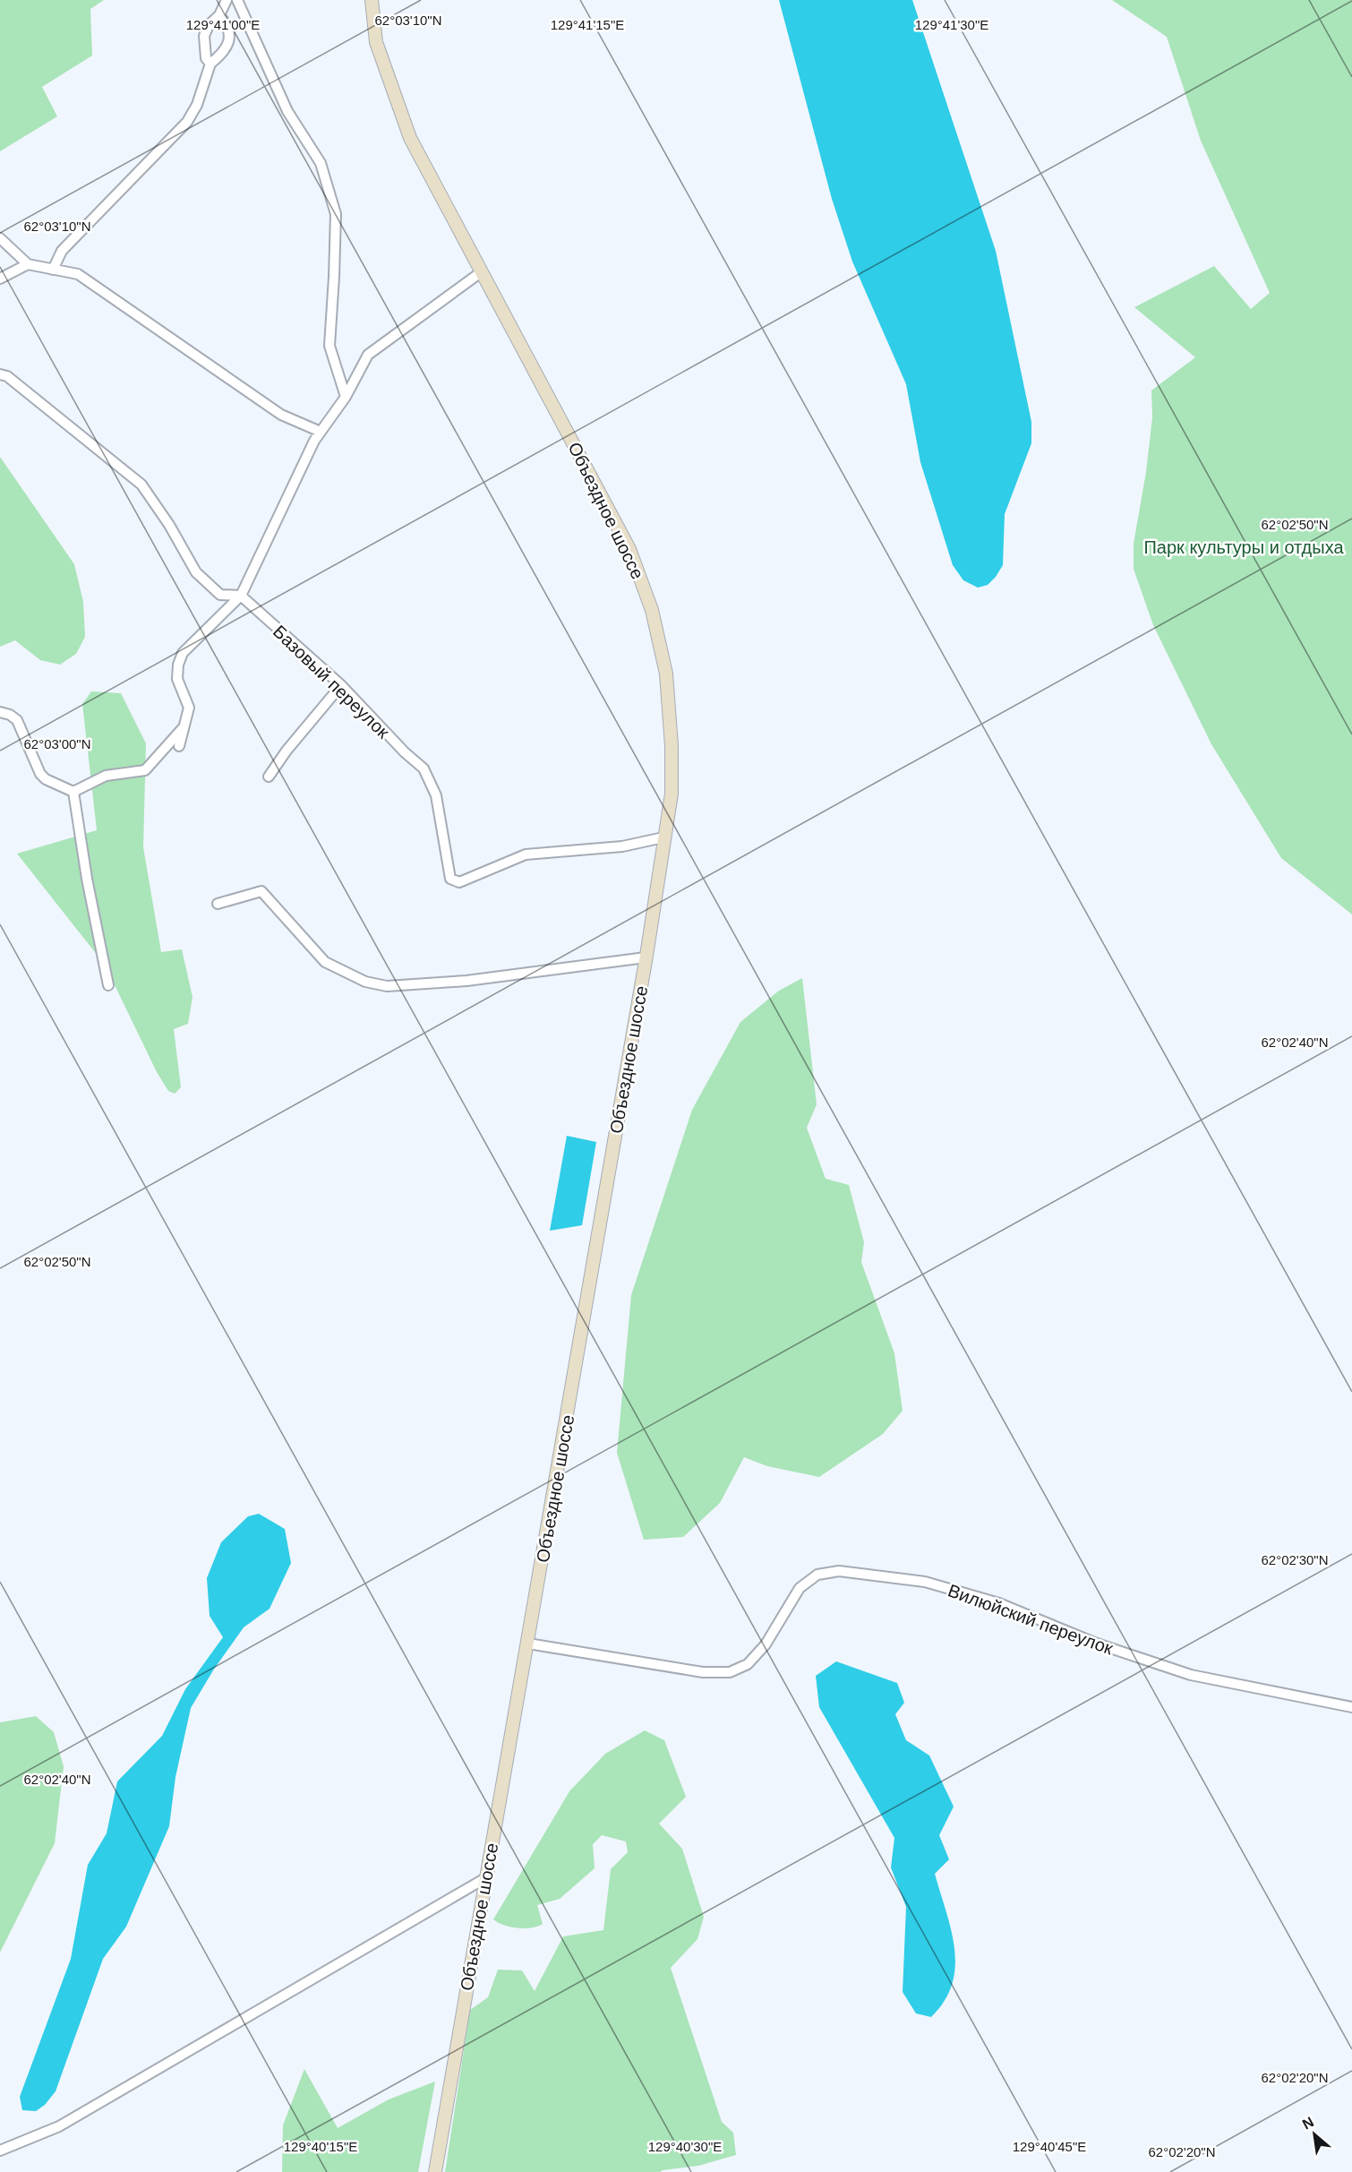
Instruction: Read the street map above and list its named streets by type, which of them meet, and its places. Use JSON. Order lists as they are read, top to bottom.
{
  "streets": {
    "main road": ["Объездное шоссе"],
    "street": ["Базовый переулок", "Вилюйский переулок"]
  },
  "crossings": [
    ["Объездное шоссе", "Базовый переулок"],
    ["Объездное шоссе", "Вилюйский переулок"]
  ],
  "parks": ["Парк культуры и отдыха"],
  "north": "top left",
  "coordinates": [
    "62°03'10\"N",
    "129°41'00\"E",
    "129°41'15\"E",
    "129°41'30\"E",
    "62°02'50\"N",
    "62°03'00\"N",
    "62°02'40\"N",
    "62°02'30\"N",
    "62°02'20\"N",
    "129°40'15\"E",
    "129°40'30\"E",
    "129°40'45\"E"
  ]
}
